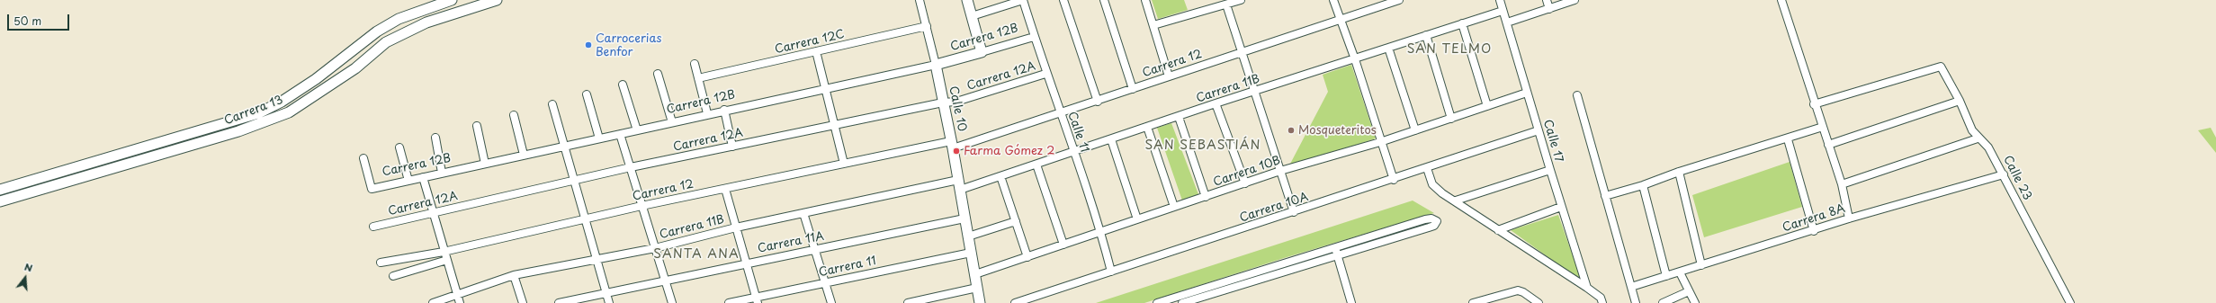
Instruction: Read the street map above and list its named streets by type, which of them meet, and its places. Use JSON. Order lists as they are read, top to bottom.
{
  "streets": {
    "street": [
      "Carrera 12B",
      "Carrera 12C",
      "Carrera 12",
      "Carrera 12A",
      "Carrera 11B",
      "Calle 10",
      "Carrera 13",
      "Calle 11",
      "Calle 17",
      "Carrera 10B",
      "Calle 23",
      "Carrera 10A",
      "Carrera 8A",
      "Carrera 11A",
      "Carrera 11"
    ]
  },
  "crossings": [
    ["Carrera 12B", "Calle 10"],
    ["Carrera 12B", "Calle 11"],
    ["Carrera 12C", "Calle 10"],
    ["Carrera 12", "Calle 10"],
    ["Carrera 12", "Calle 11"],
    ["Carrera 12A", "Calle 10"],
    ["Carrera 12A", "Calle 11"],
    ["Carrera 11B", "Calle 10"],
    ["Carrera 11B", "Calle 11"],
    ["Carrera 11B", "Calle 17"],
    ["Calle 10", "Carrera 10B"],
    ["Calle 10", "Carrera 11A"],
    ["Calle 10", "Carrera 11"],
    ["Calle 11", "Carrera 10B"],
    ["Calle 11", "Carrera 10A"],
    ["Calle 17", "Carrera 10B"],
    ["Calle 17", "Carrera 10A"],
    ["Calle 23", "Carrera 8A"]
  ],
  "districts": ["SAN TELMO", "SAN SEBASTIÁN", "SANTA ANA"],
  "places": ["Carrocerias Benfor", "Mosqueteritos", "Farma Gómez 2"],
  "scale_bar": "50 m",
  "north": "top"
}
